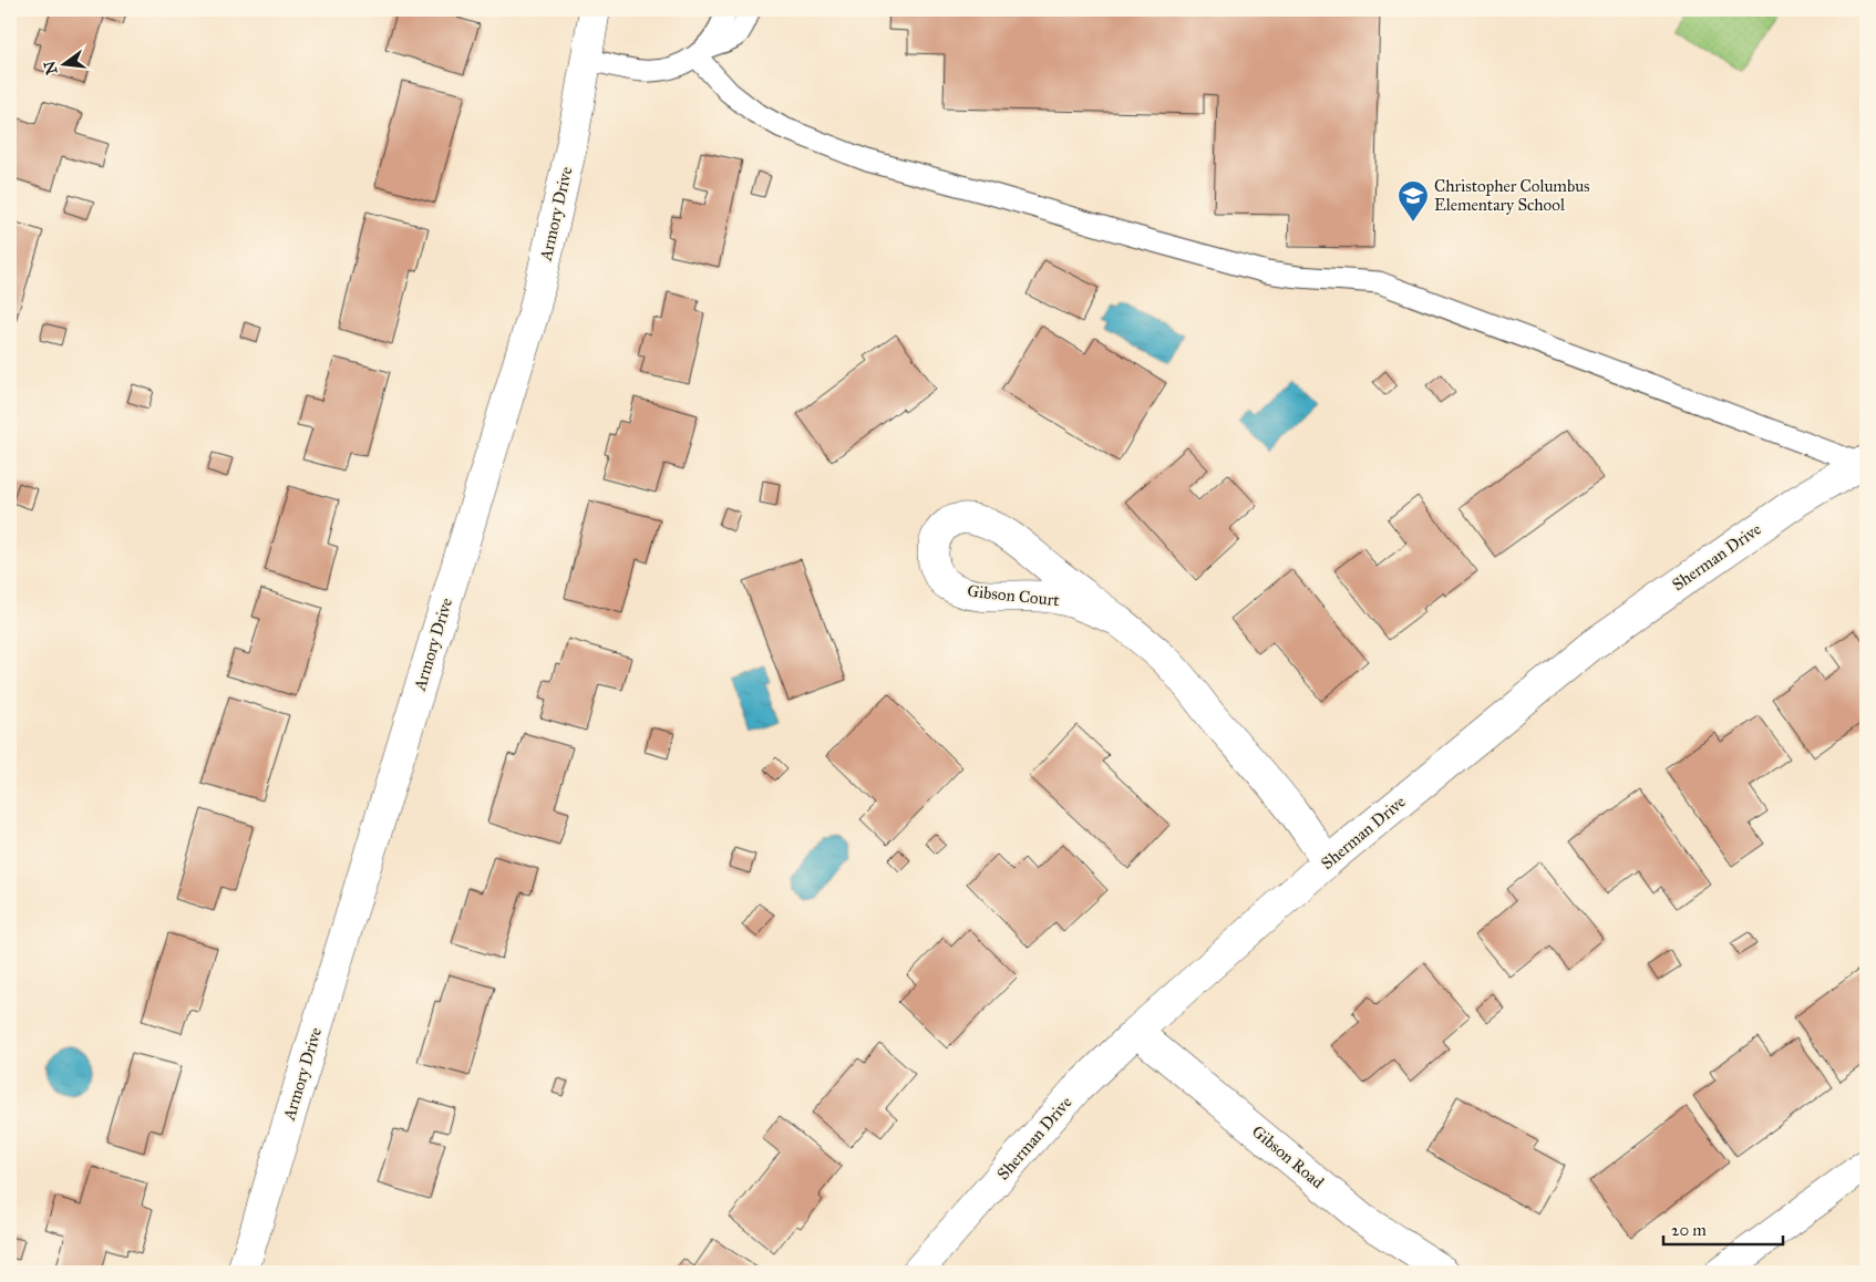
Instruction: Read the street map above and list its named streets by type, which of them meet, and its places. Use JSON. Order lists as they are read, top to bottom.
{
  "streets": {
    "street": [
      "Armory Drive",
      "Sherman Drive",
      "Gibson Court",
      "Gibson Road"
    ]
  },
  "crossings": [
    ["Sherman Drive", "Gibson Court"],
    ["Sherman Drive", "Gibson Road"]
  ],
  "places": {
    "school or university": ["Christopher Columbus Elementary School"]
  },
  "scale_bar": "20 m",
  "north": "left"
}
